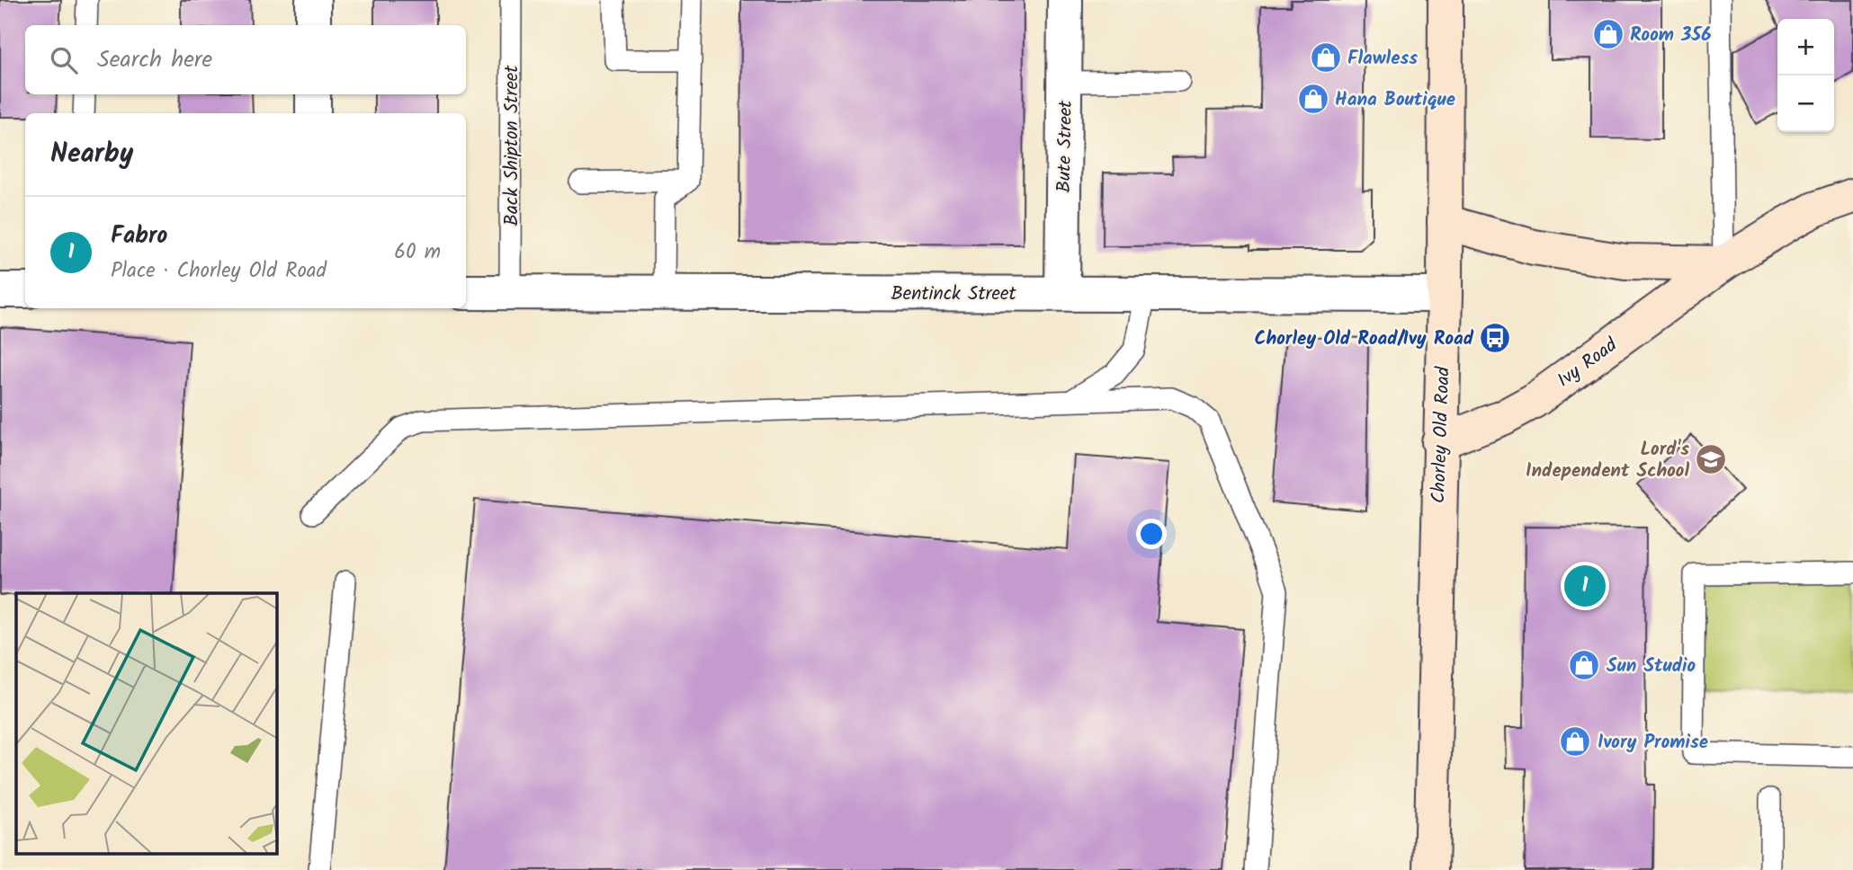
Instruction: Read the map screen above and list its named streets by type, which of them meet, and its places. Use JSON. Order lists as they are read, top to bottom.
{
  "streets": {
    "main road": ["Ivy Road", "Chorley Old Road"],
    "street": ["Bute Street", "Bentinck Street"],
    "lane": ["Back Shipton Street"]
  },
  "crossings": [
    ["Back Shipton Street", "Bentinck Street"],
    ["Bute Street", "Bentinck Street"],
    ["Bentinck Street", "Chorley Old Road"],
    ["Ivy Road", "Chorley Old Road"]
  ],
  "places": {
    "shop": [
      "Room 356",
      "Flawless",
      "Hana Boutique",
      "Sun Studio",
      "Ivory Promise"
    ],
    "bus stop": ["Chorley Old Road/Ivy Road"],
    "school or university": ["Lord's Independent School"]
  },
  "page": {
    "map_buttons": ["+", "−"],
    "search": "Search here",
    "heading": "Nearby",
    "list": [
      {
        "mark": "1",
        "name": "Fabro",
        "note": "Place · Chorley Old Road",
        "value": "60 m"
      }
    ],
    "pins": "1"
  }
}
